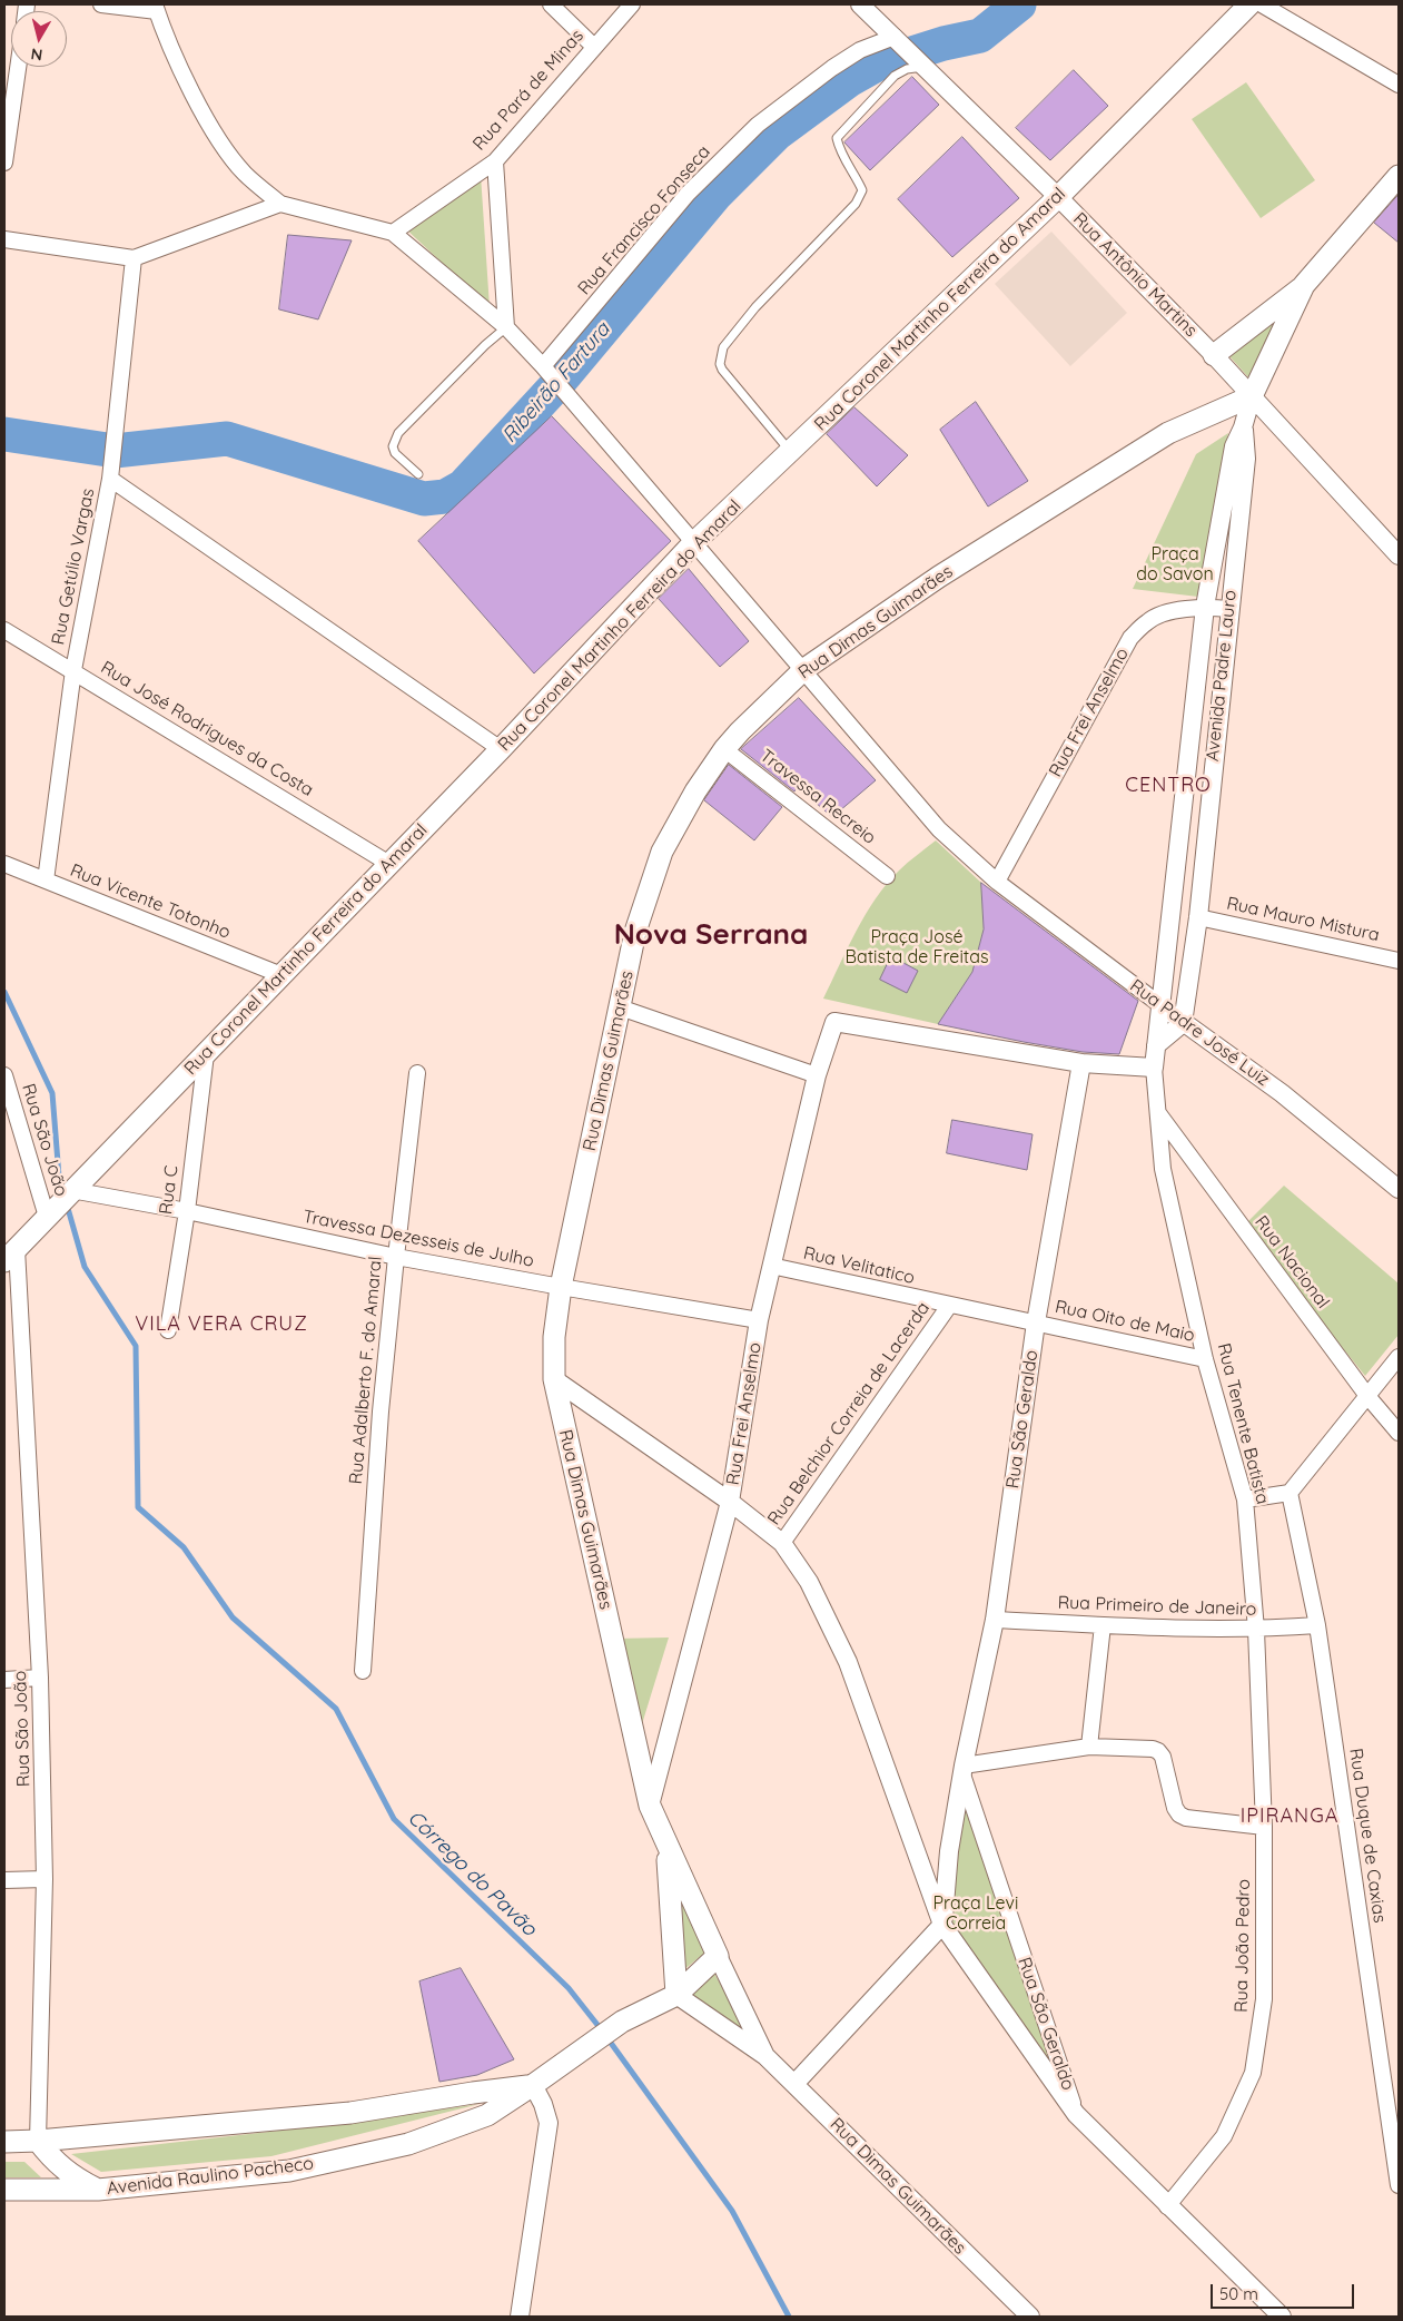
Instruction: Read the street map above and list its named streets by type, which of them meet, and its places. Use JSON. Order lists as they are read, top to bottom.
{
  "streets": {
    "main road": ["Rua Coronel Martinho Ferreira do Amaral", "Rua Dimas Guimarães", "Avenida Raulino Pacheco"],
    "street": [
      "Rua Pará de Minas",
      "Rua Francisco Fonseca",
      "Rua Antônio Martins",
      "Rua Getúlio Vargas",
      "Avenida Padre Lauro",
      "Rua Frei Anselmo",
      "Rua José Rodrigues da Costa",
      "Travessa Recreio",
      "Rua Vicente Totonho",
      "Rua Mauro Mistura",
      "Rua Padre José Luiz",
      "Rua São João",
      "Rua C",
      "Travessa Dezesseis de Julho",
      "Rua Nacional",
      "Rua Velitatico",
      "Rua Oito de Maio",
      "Rua Adalberto F. do Amaral",
      "Rua Belchior Correia de Lacerda",
      "Rua São Geraldo",
      "Rua Tenente Batista",
      "Rua Primeiro de Janeiro",
      "Rua Duque de Caxias",
      "Rua João Pedro"
    ]
  },
  "crossings": [
    ["Rua Pará de Minas", "Rua Padre José Luiz"],
    ["Rua Francisco Fonseca", "Rua Antônio Martins"],
    ["Rua Francisco Fonseca", "Rua Padre José Luiz"],
    ["Rua Antônio Martins", "Rua Coronel Martinho Ferreira do Amaral"],
    ["Rua Antônio Martins", "Rua Dimas Guimarães"],
    ["Rua Antônio Martins", "Avenida Padre Lauro"],
    ["Rua Coronel Martinho Ferreira do Amaral", "Rua José Rodrigues da Costa"],
    ["Rua Coronel Martinho Ferreira do Amaral", "Rua Vicente Totonho"],
    ["Rua Coronel Martinho Ferreira do Amaral", "Rua Padre José Luiz"],
    ["Rua Coronel Martinho Ferreira do Amaral", "Rua São João"],
    ["Rua Coronel Martinho Ferreira do Amaral", "Rua C"],
    ["Rua Coronel Martinho Ferreira do Amaral", "Travessa Dezesseis de Julho"],
    ["Rua Getúlio Vargas", "Rua José Rodrigues da Costa"],
    ["Rua Getúlio Vargas", "Rua Vicente Totonho"],
    ["Rua Dimas Guimarães", "Avenida Padre Lauro"],
    ["Rua Dimas Guimarães", "Rua Frei Anselmo"],
    ["Rua Dimas Guimarães", "Travessa Recreio"],
    ["Rua Dimas Guimarães", "Rua Padre José Luiz"],
    ["Rua Dimas Guimarães", "Travessa Dezesseis de Julho"],
    ["Rua Dimas Guimarães", "Avenida Raulino Pacheco"],
    ["Avenida Padre Lauro", "Rua Frei Anselmo"],
    ["Avenida Padre Lauro", "Rua Mauro Mistura"],
    ["Avenida Padre Lauro", "Rua Padre José Luiz"],
    ["Avenida Padre Lauro", "Rua Tenente Batista"],
    ["Rua Frei Anselmo", "Rua Padre José Luiz"],
    ["Rua Frei Anselmo", "Travessa Dezesseis de Julho"],
    ["Rua Frei Anselmo", "Rua Velitatico"],
    ["Rua Frei Anselmo", "Rua São Geraldo"],
    ["Rua São João", "Avenida Raulino Pacheco"],
    ["Rua C", "Travessa Dezesseis de Julho"],
    ["Travessa Dezesseis de Julho", "Rua Adalberto F. do Amaral"],
    ["Rua Nacional", "Rua Tenente Batista"],
    ["Rua Velitatico", "Rua Oito de Maio"],
    ["Rua Velitatico", "Rua Belchior Correia de Lacerda"],
    ["Rua Velitatico", "Rua São Geraldo"],
    ["Rua Oito de Maio", "Rua São Geraldo"],
    ["Rua Oito de Maio", "Rua Tenente Batista"],
    ["Rua São Geraldo", "Rua Primeiro de Janeiro"],
    ["Rua Tenente Batista", "Rua Primeiro de Janeiro"],
    ["Rua Tenente Batista", "Rua João Pedro"],
    ["Rua Primeiro de Janeiro", "Rua Duque de Caxias"]
  ],
  "districts": [
    "CENTRO",
    "Nova Serrana",
    "VILA VERA CRUZ",
    "IPIRANGA"
  ],
  "water": ["Ribeirão Fartura", "Córrego do Pavão"],
  "parks": ["Praça do Savon", "Praça José Batista de Freitas", "Praça Levi Correia"],
  "scale_bar": "50 m",
  "north": "bottom"
}
